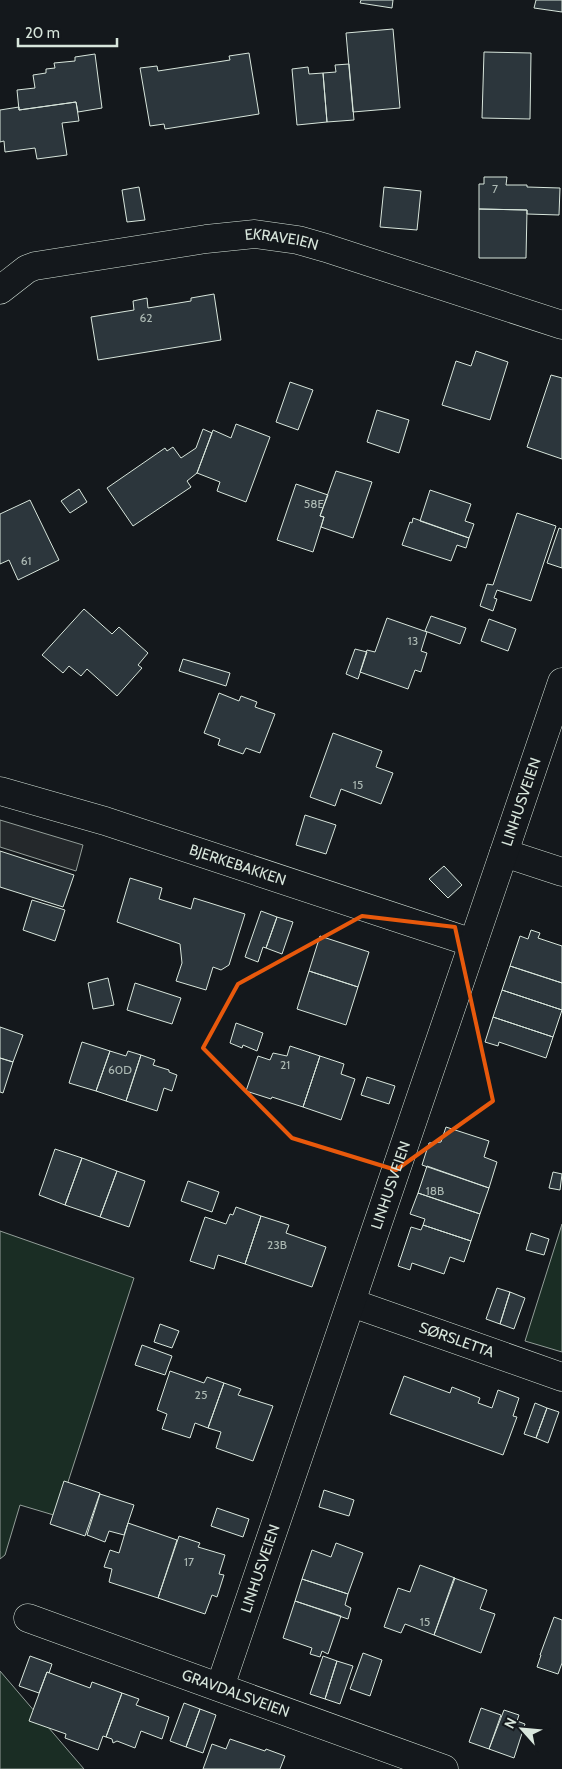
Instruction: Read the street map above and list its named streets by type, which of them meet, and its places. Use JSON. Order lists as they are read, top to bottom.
{
  "streets": {
    "street": [
      "EKRAVEIEN",
      "LINHUSVEIEN",
      "BJERKEBAKKEN",
      "SØRSLETTA",
      "GRAVDALSVEIEN"
    ]
  },
  "crossings": [
    ["LINHUSVEIEN", "BJERKEBAKKEN"],
    ["LINHUSVEIEN", "SØRSLETTA"],
    ["LINHUSVEIEN", "GRAVDALSVEIEN"]
  ],
  "house_numbers": [
    "7",
    "62",
    "58E",
    "61",
    "13",
    "15",
    "21",
    "60D",
    "18B",
    "23B",
    "25",
    "17",
    "15"
  ],
  "scale_bar": "20 m",
  "north": "top left"
}
